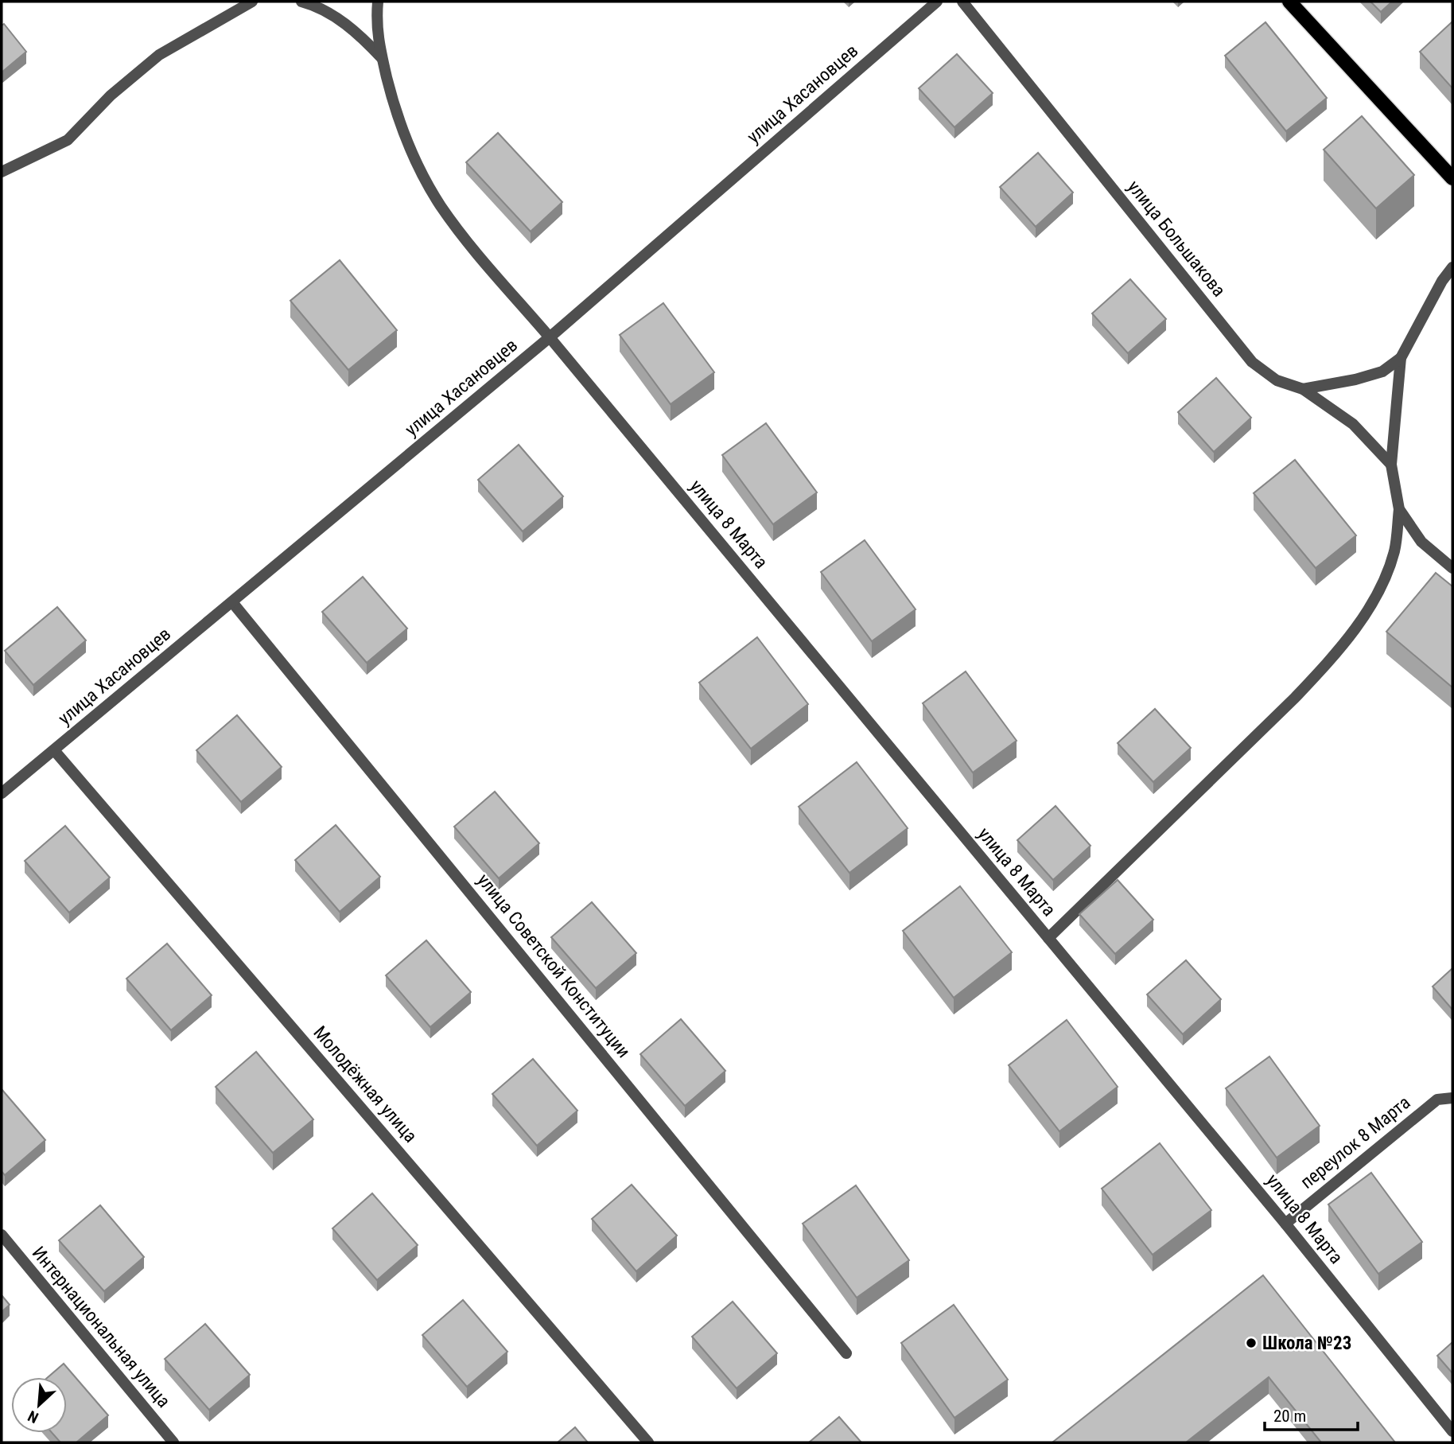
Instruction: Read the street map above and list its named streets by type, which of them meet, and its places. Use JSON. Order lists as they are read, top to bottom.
{
  "streets": {
    "street": [
      "улица Хасановцев",
      "улица Большакова",
      "улица 8 Марта",
      "улица Советской Конституции",
      "Молодёжная улица",
      "переулок 8 Марта",
      "Интернациональная улица"
    ]
  },
  "crossings": [
    ["улица Хасановцев", "улица 8 Марта"],
    ["улица Хасановцев", "улица Советской Конституции"],
    ["улица Хасановцев", "Молодёжная улица"],
    ["улица 8 Марта", "переулок 8 Марта"]
  ],
  "places": ["Школа №23"],
  "scale_bar": "20 m",
  "north": "bottom left"
}
